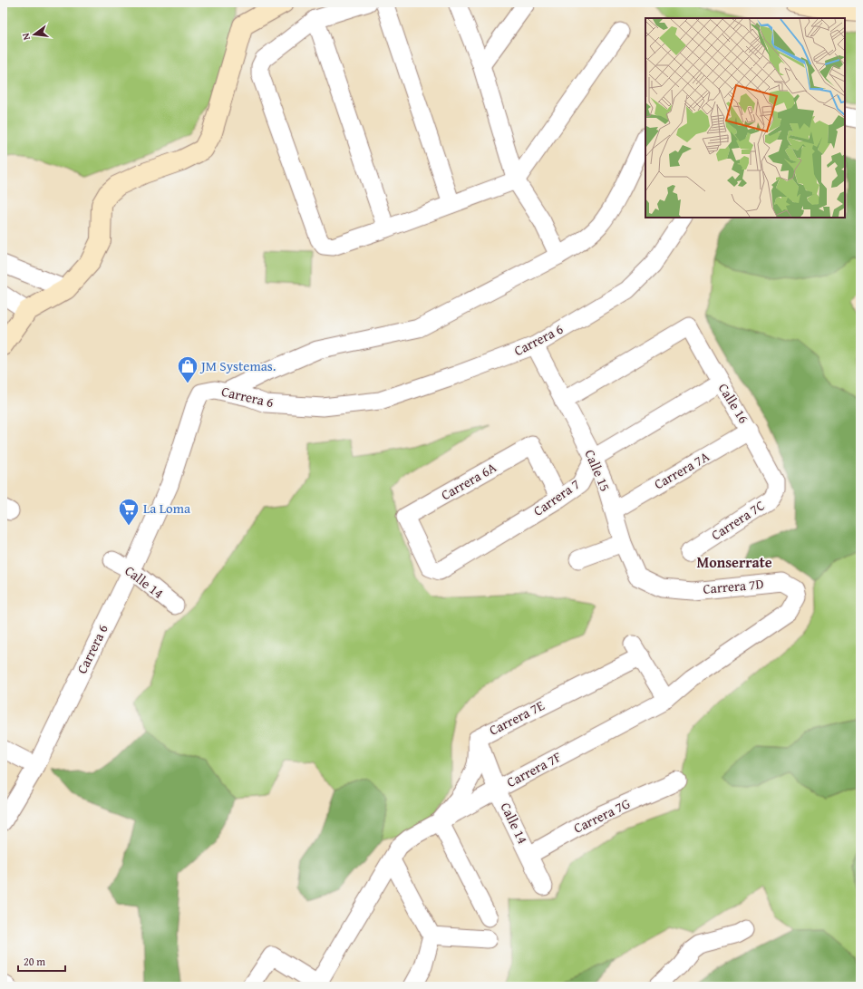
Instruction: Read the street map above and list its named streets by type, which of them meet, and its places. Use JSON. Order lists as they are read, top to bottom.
{
  "streets": {
    "street": [
      "Carrera 6",
      "Calle 16",
      "Calle 15",
      "Carrera 7A",
      "Carrera 6A",
      "Carrera 7",
      "Carrera 7C",
      "Calle 14",
      "Carrera 7D",
      "Carrera 7E",
      "Carrera 7F",
      "Carrera 7G"
    ]
  },
  "crossings": [
    ["Carrera 6", "Calle 15"],
    ["Carrera 6", "Calle 14"],
    ["Calle 16", "Calle 15"],
    ["Calle 16", "Carrera 7A"],
    ["Calle 16", "Carrera 7C"],
    ["Calle 15", "Carrera 7A"],
    ["Calle 15", "Carrera 7"],
    ["Calle 15", "Carrera 7D"],
    ["Carrera 6A", "Carrera 7"],
    ["Calle 14", "Carrera 7E"],
    ["Calle 14", "Carrera 7F"],
    ["Calle 14", "Carrera 7G"],
    ["Carrera 7D", "Carrera 7F"],
    ["Carrera 7E", "Carrera 7F"]
  ],
  "districts": ["Monserrate"],
  "places": {
    "shop": ["JM Systemas."],
    "supermarket": ["La Loma"]
  },
  "scale_bar": "20 m",
  "north": "left"
}
